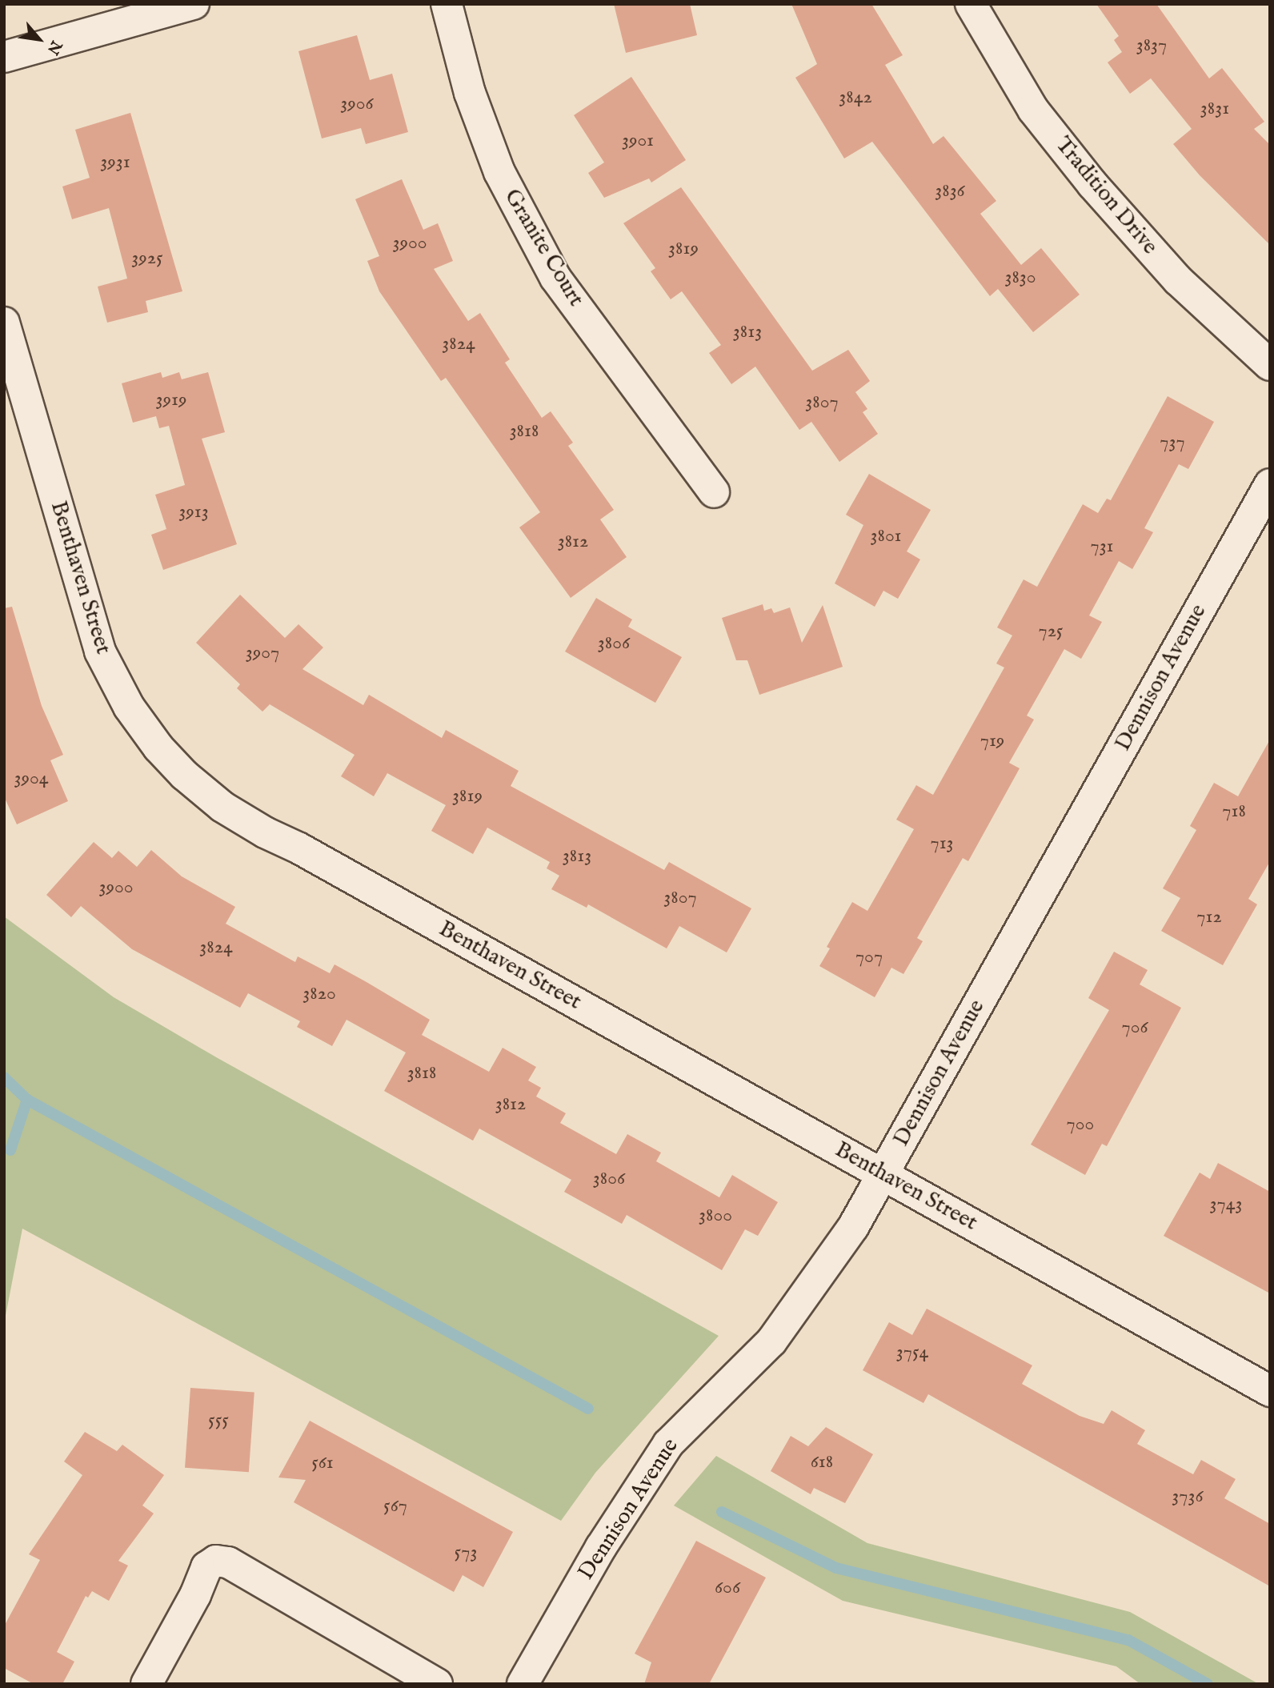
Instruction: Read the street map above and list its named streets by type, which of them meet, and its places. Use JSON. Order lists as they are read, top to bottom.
{
  "streets": {
    "street": [
      "Tradition Drive",
      "Granite Court",
      "Benthaven Street",
      "Dennison Avenue"
    ]
  },
  "crossings": [
    ["Benthaven Street", "Dennison Avenue"]
  ],
  "house_numbers": [
    "3837",
    "3842",
    "3906",
    "3831",
    "3901",
    "3931",
    "3836",
    "3900",
    "3819",
    "3925",
    "3830",
    "3813",
    "3824",
    "3919",
    "3807",
    "3818",
    "737",
    "3913",
    "3801",
    "3812",
    "731",
    "725",
    "3806",
    "3907",
    "719",
    "3904",
    "3819",
    "718",
    "713",
    "3813",
    "3900",
    "3807",
    "712",
    "3824",
    "707",
    "3820",
    "706",
    "3818",
    "3812",
    "700",
    "3806",
    "3743",
    "3800",
    "3754",
    "555",
    "618",
    "561",
    "3736",
    "567",
    "573",
    "606"
  ],
  "north": "bottom right"
}
